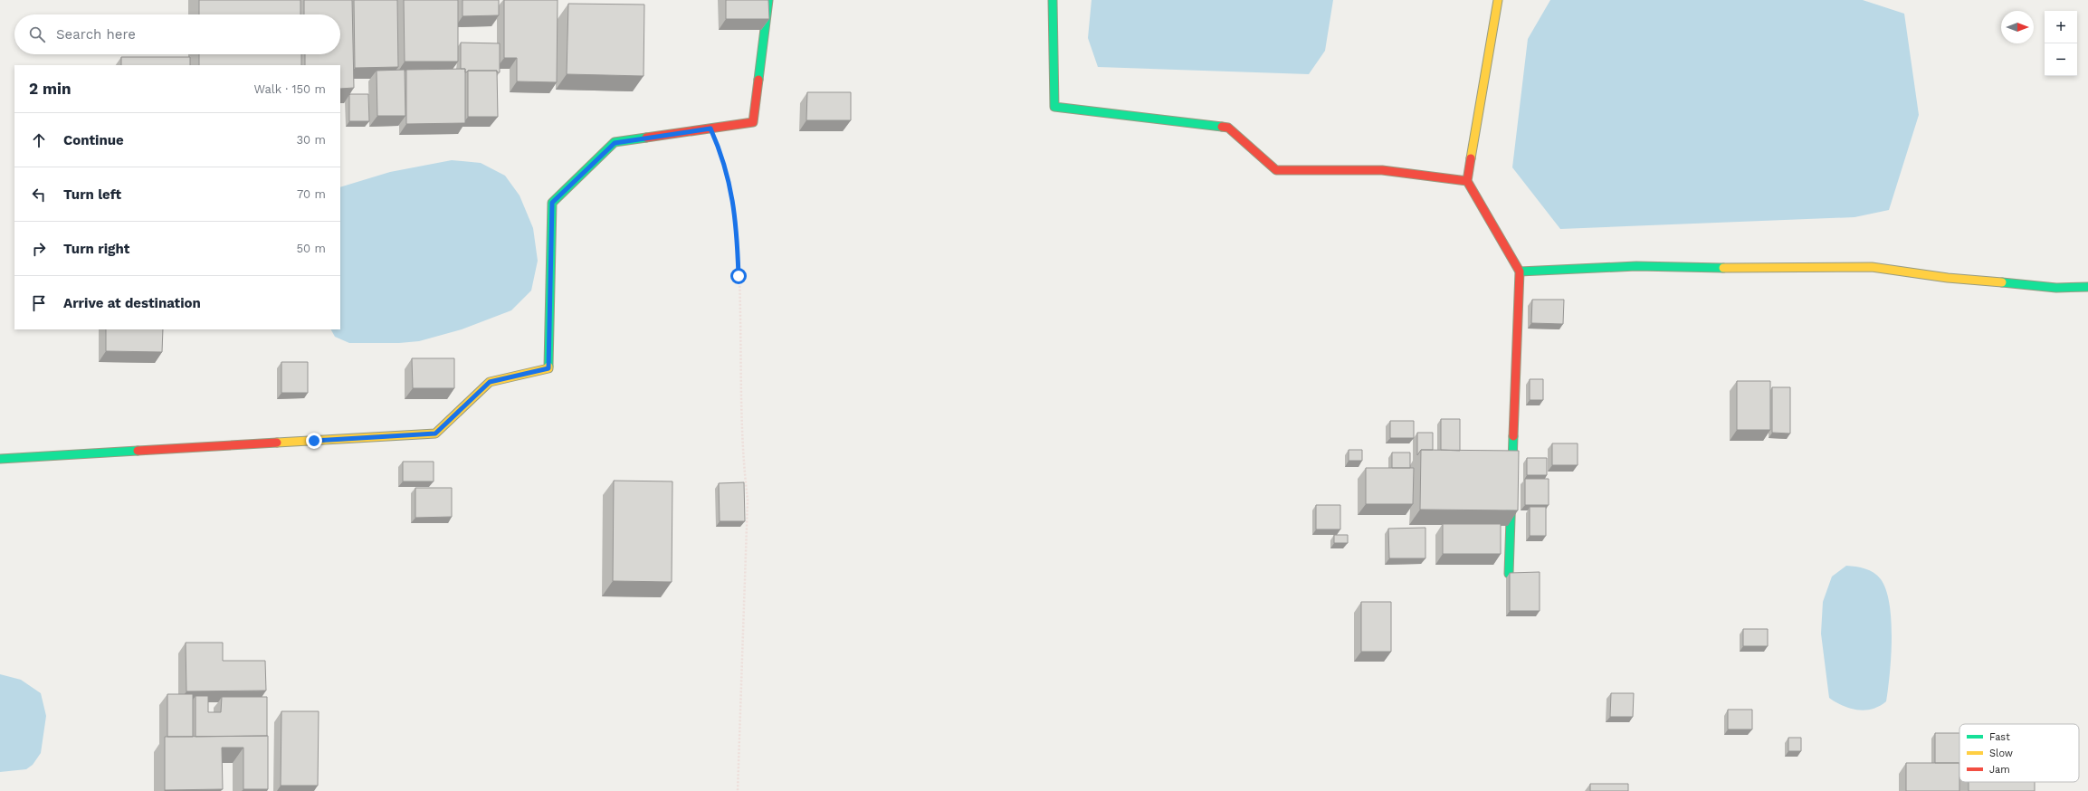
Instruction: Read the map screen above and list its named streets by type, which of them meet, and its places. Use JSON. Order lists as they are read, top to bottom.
{
  "legend": ["Fast", "Slow", "Jam"],
  "north": "right",
  "page": {
    "map_buttons": ["+", "−"],
    "search": "Search here",
    "heading": ["2 min", "Walk · 150 m"],
    "list": [
      ["Continue", "30 m"],
      ["Turn left", "70 m"],
      ["Turn right", "50 m"],
      "Arrive at destination"
    ]
  }
}
